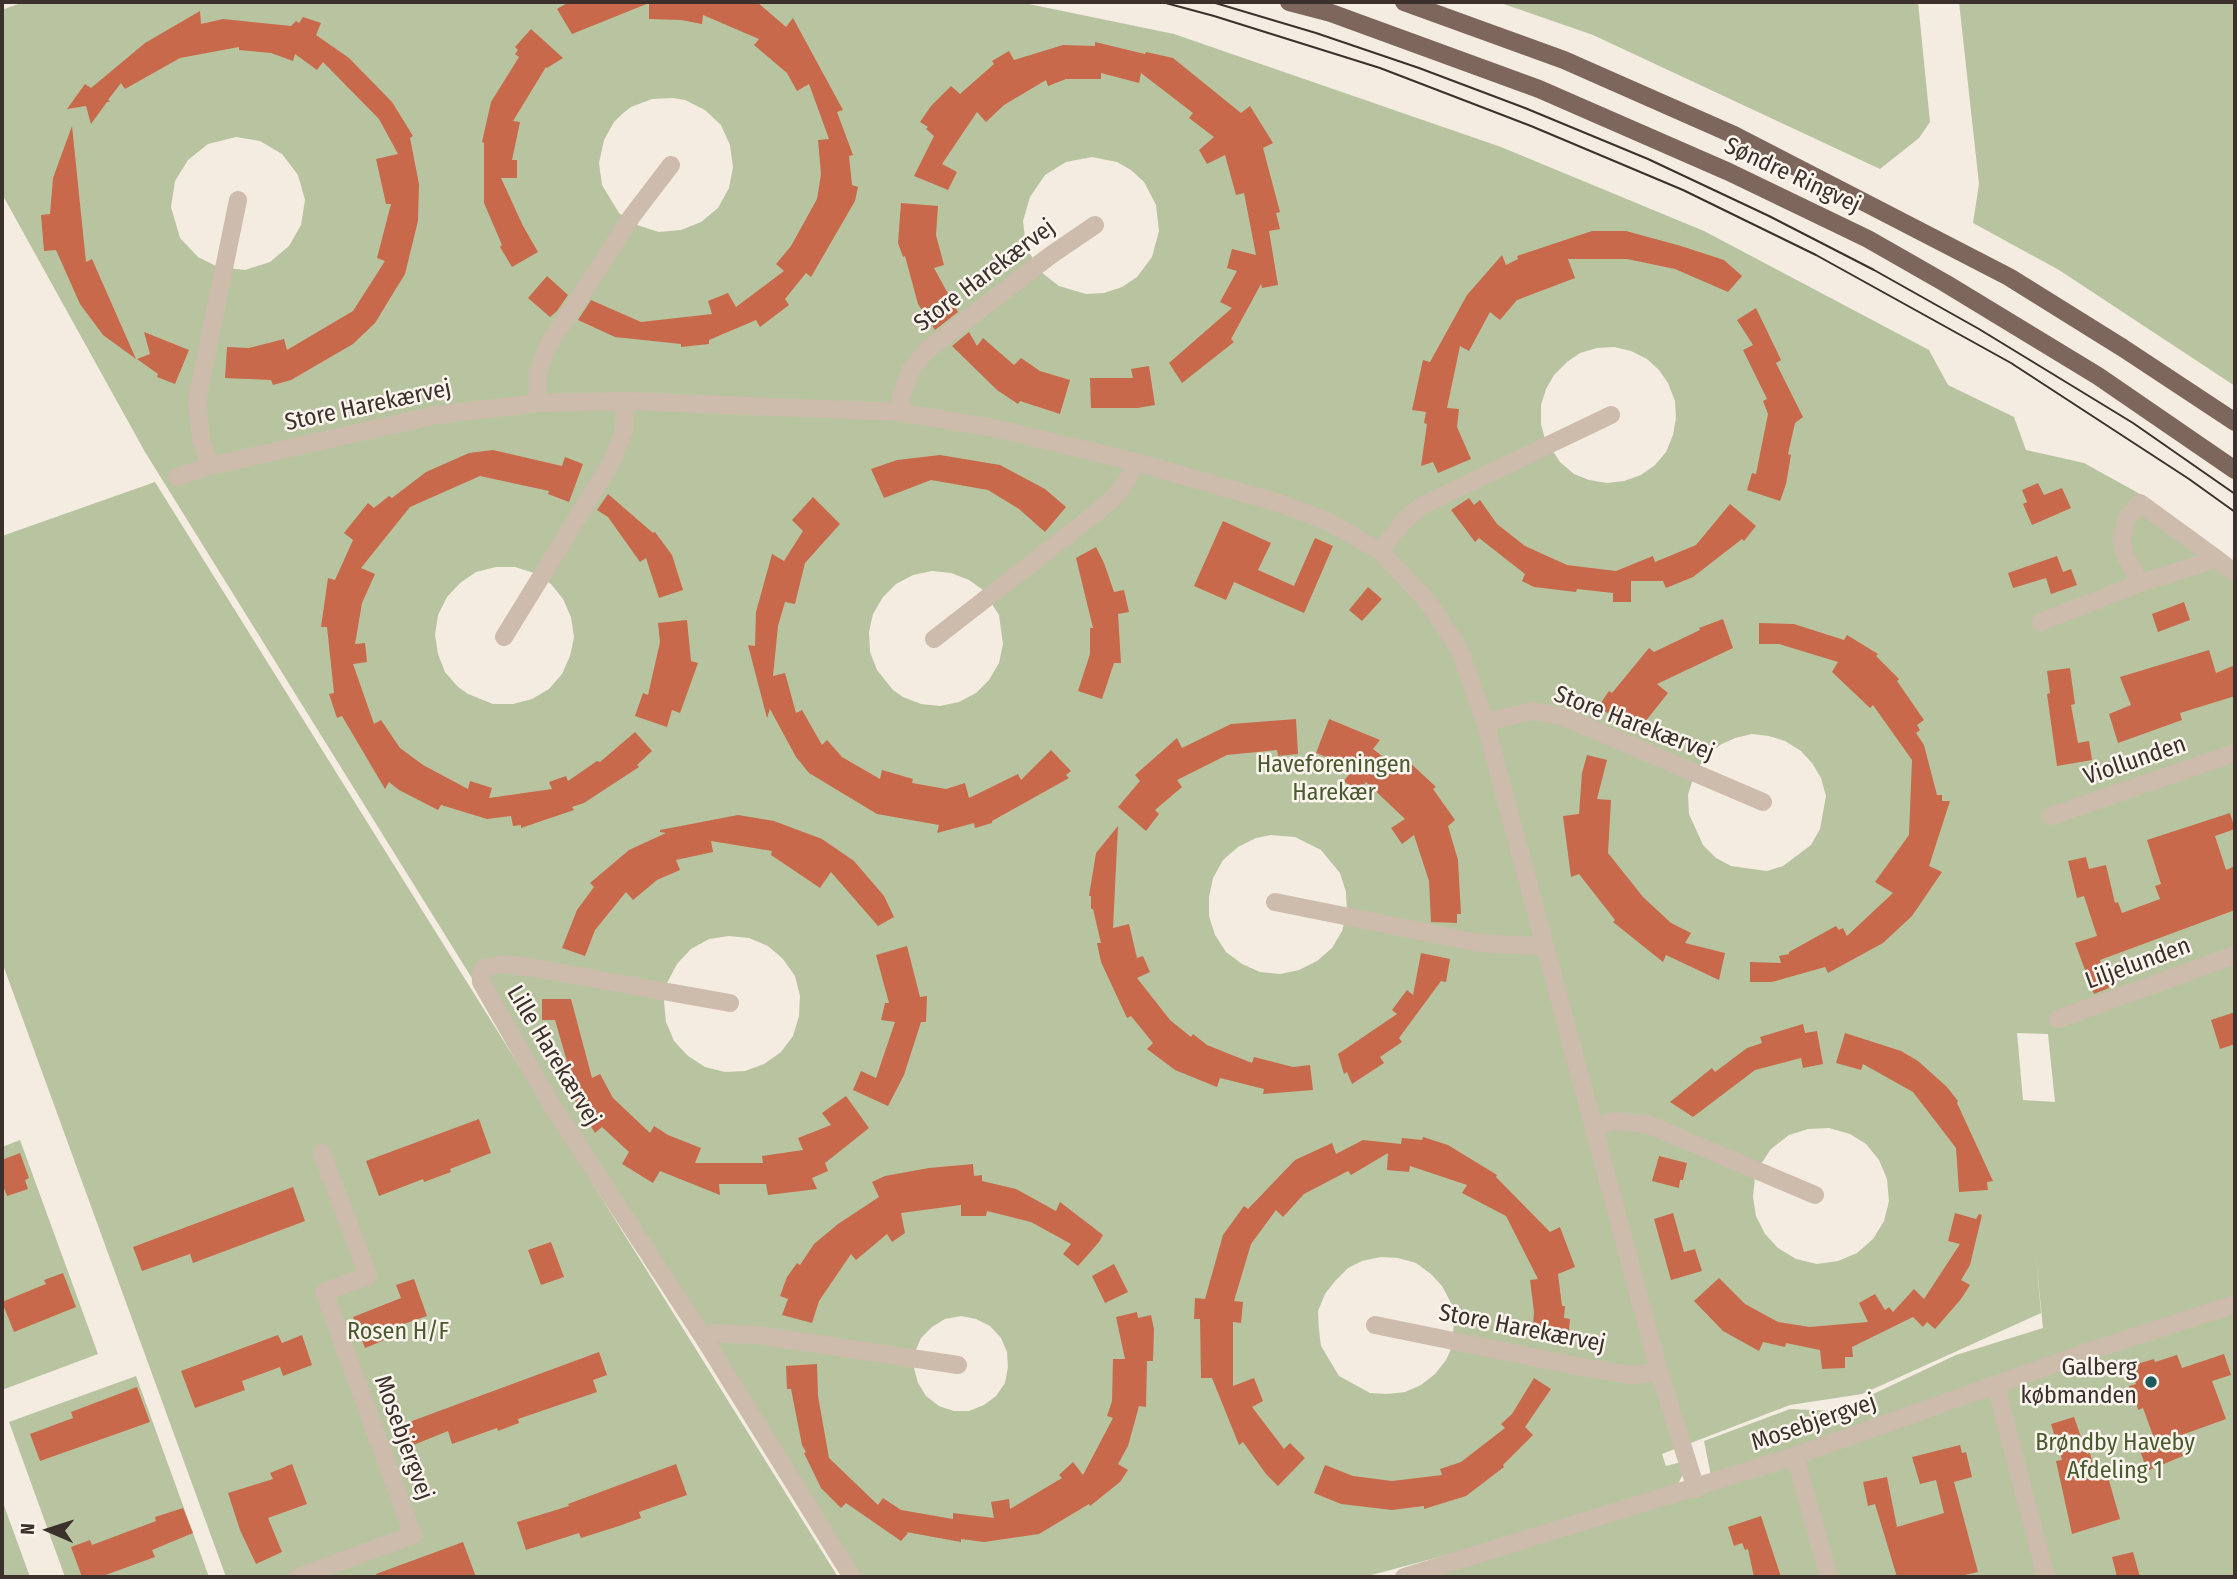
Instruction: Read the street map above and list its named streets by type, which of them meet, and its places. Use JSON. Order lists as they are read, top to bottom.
{
  "streets": {
    "main road": ["Søndre Ringvej"],
    "street": [
      "Store Harekærvej",
      "Viollunden",
      "Liljelunden",
      "Lille Harekærvej",
      "Mosebjergvej"
    ]
  },
  "crossings": [
    ["Store Harekærvej", "Mosebjergvej"]
  ],
  "parks": ["Haveforeningen Harekær", "Rosen H/F", "Brøndby Haveby Afdeling 1"],
  "places": ["Galberg købmanden"],
  "north": "left"
}
